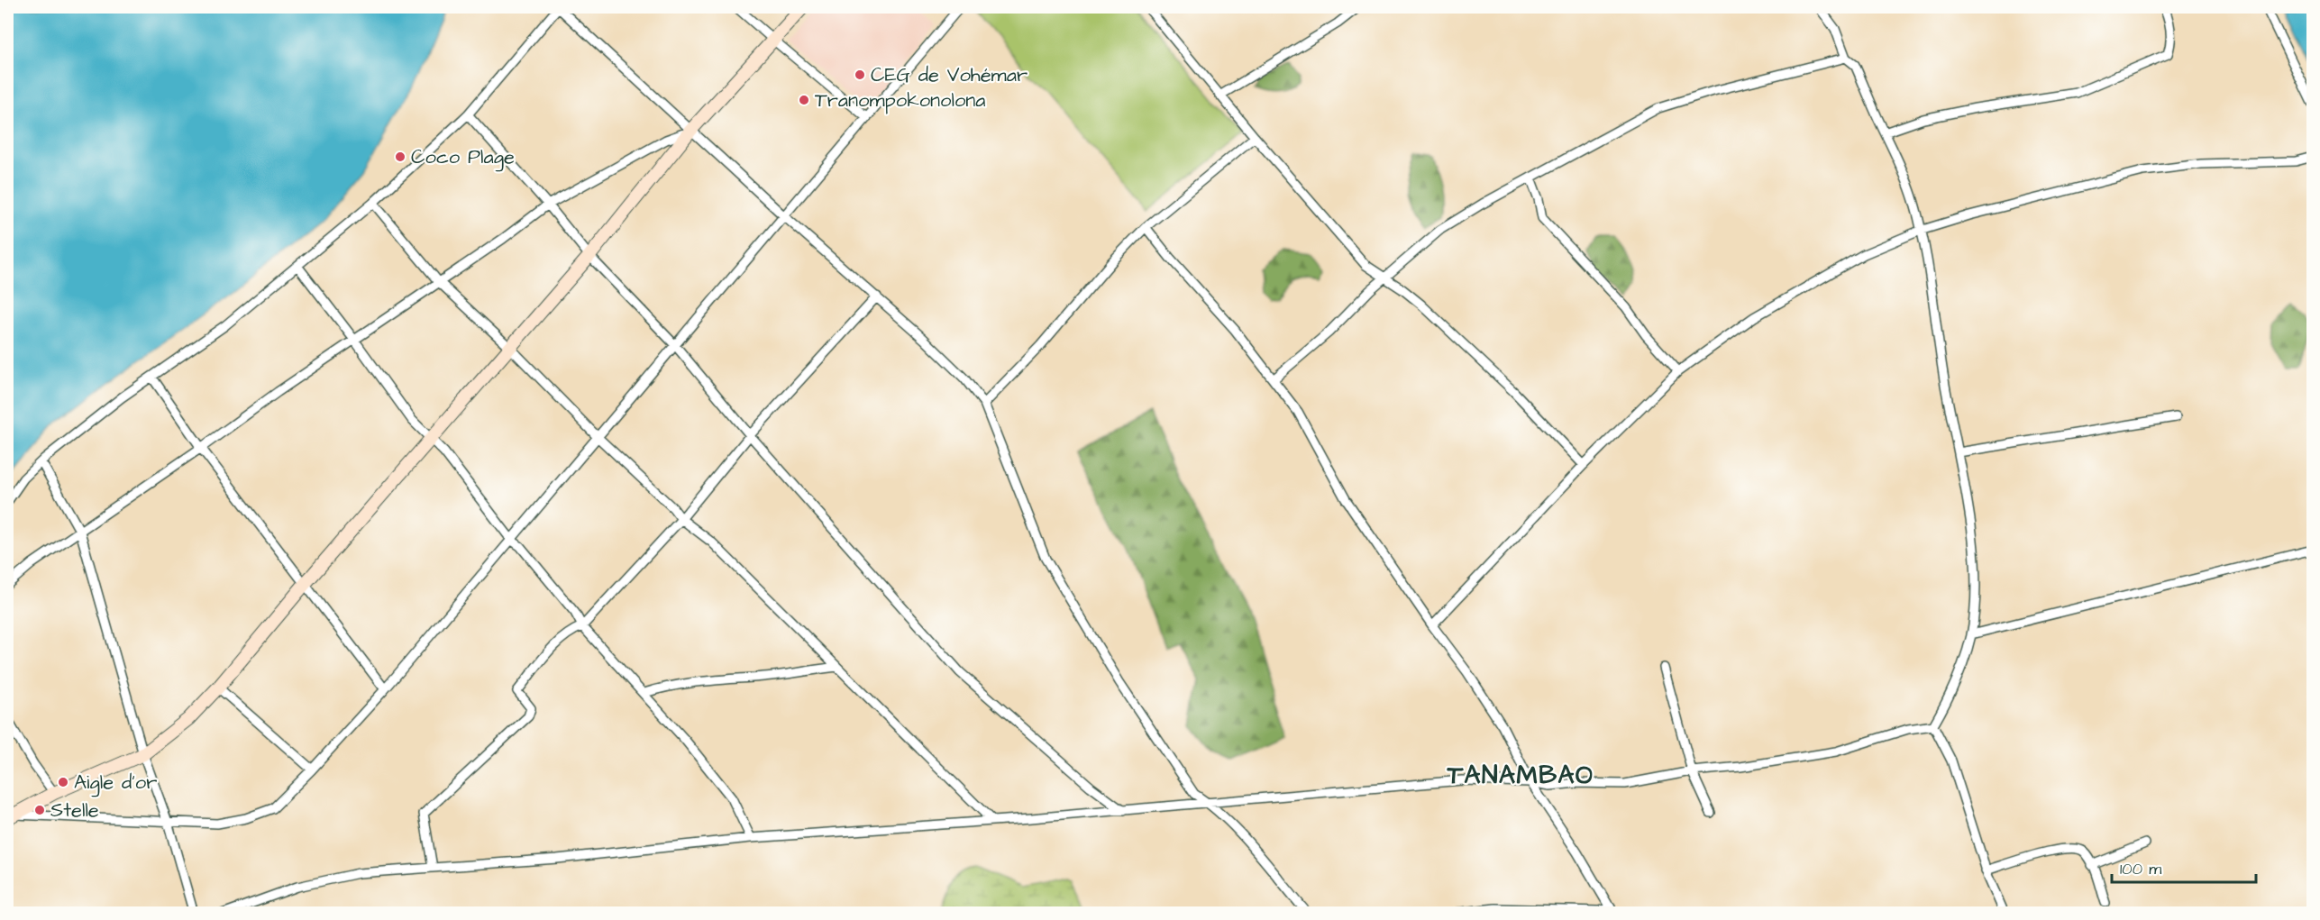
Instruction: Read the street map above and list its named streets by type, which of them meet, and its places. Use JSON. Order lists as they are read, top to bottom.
{
  "districts": ["TANAMBAO"],
  "places": [
    "CEG de Vohémar",
    "Tranompokonolona",
    "Coco Plage",
    "Aigle d'or",
    "Stelle"
  ],
  "scale_bar": "100 m"
}
